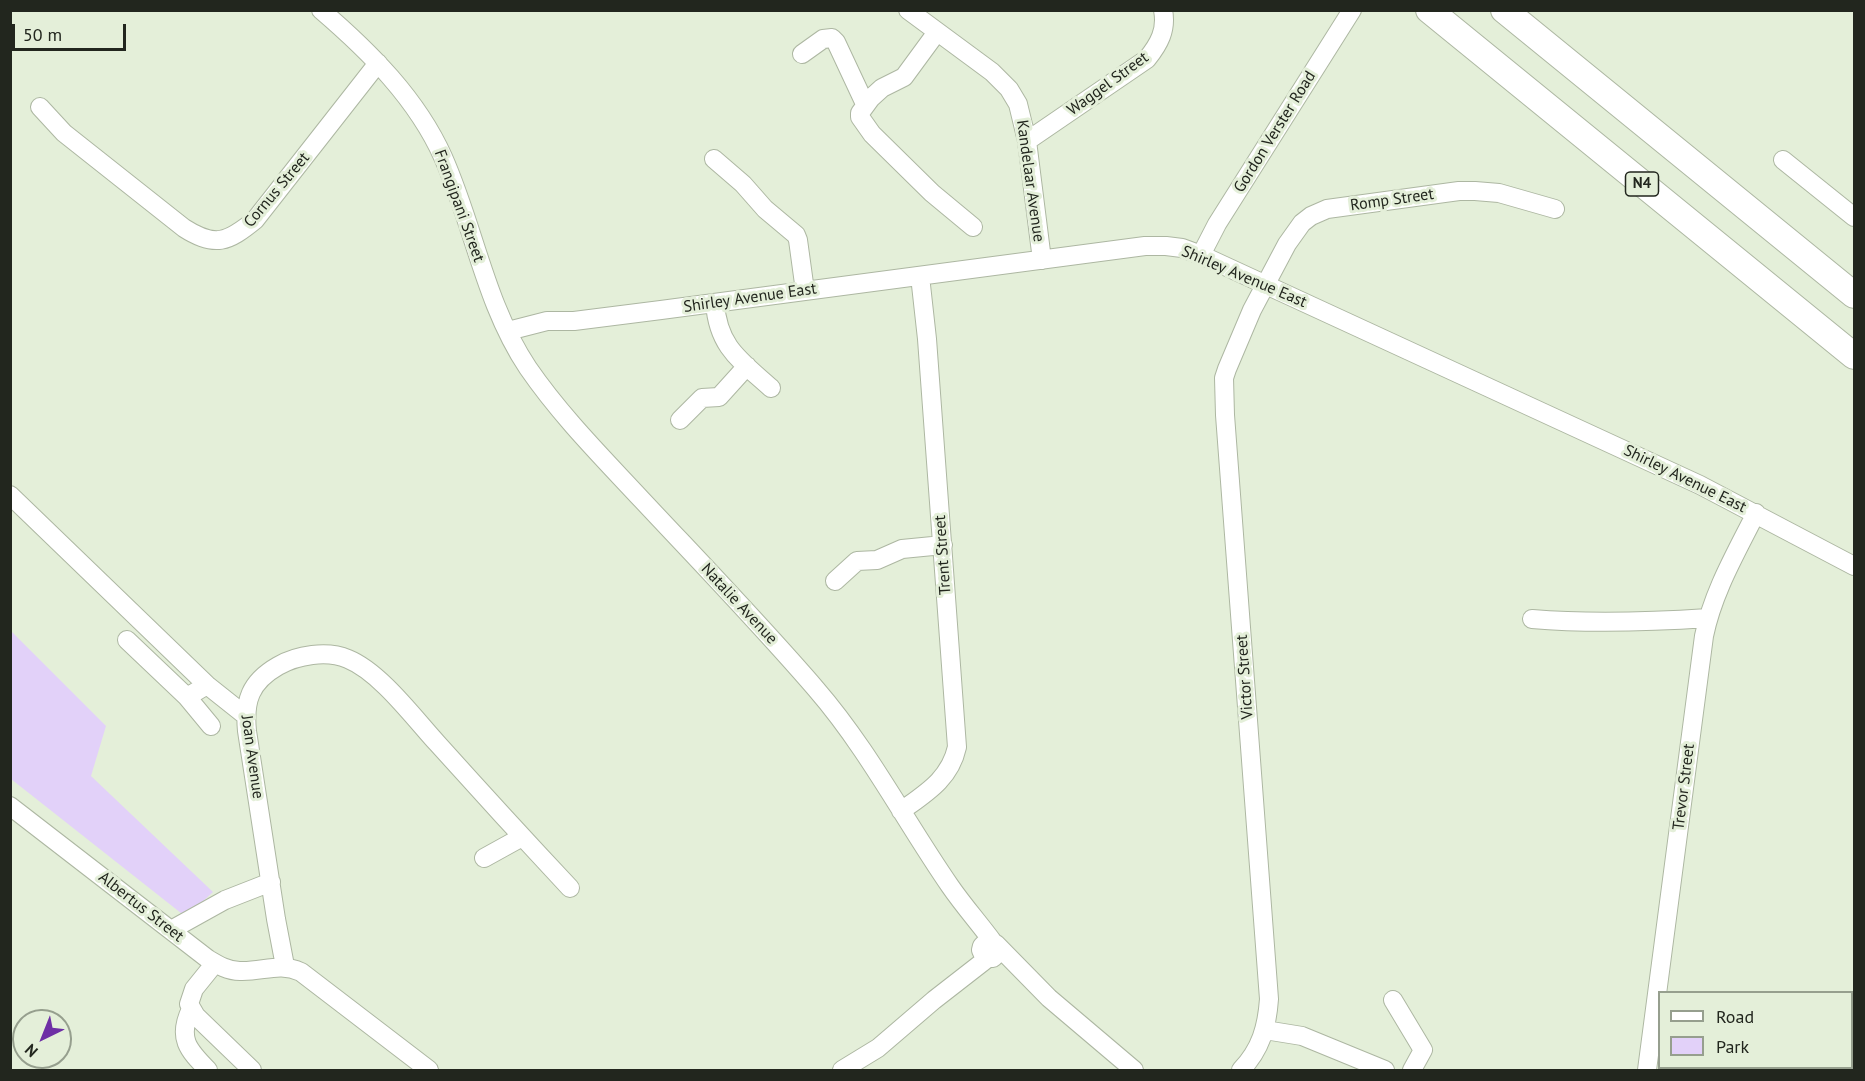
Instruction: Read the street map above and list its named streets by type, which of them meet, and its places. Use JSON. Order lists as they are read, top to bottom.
{
  "streets": {
    "highway": ["N4"],
    "street": [
      "Waggel Street",
      "Gordon Verster Road",
      "Kandelaar Avenue",
      "Cornus Street",
      "Romp Street",
      "Frangipani Street",
      "Shirley Avenue East",
      "Trent Street",
      "Natalie Avenue",
      "Victor Street",
      "Joan Avenue",
      "Trevor Street",
      "Albertus Street"
    ]
  },
  "crossings": [
    ["Waggel Street", "Kandelaar Avenue"],
    ["Gordon Verster Road", "Shirley Avenue East"],
    ["Kandelaar Avenue", "Shirley Avenue East"],
    ["Cornus Street", "Frangipani Street"],
    ["Romp Street", "Shirley Avenue East"],
    ["Romp Street", "Victor Street"],
    ["Frangipani Street", "Shirley Avenue East"],
    ["Frangipani Street", "Natalie Avenue"],
    ["Shirley Avenue East", "Trent Street"],
    ["Shirley Avenue East", "Natalie Avenue"],
    ["Shirley Avenue East", "Victor Street"],
    ["Shirley Avenue East", "Trevor Street"],
    ["Trent Street", "Natalie Avenue"],
    ["Joan Avenue", "Albertus Street"]
  ],
  "legend": ["Road", "Park"],
  "scale_bar": "50 m",
  "north": "bottom left"
}
